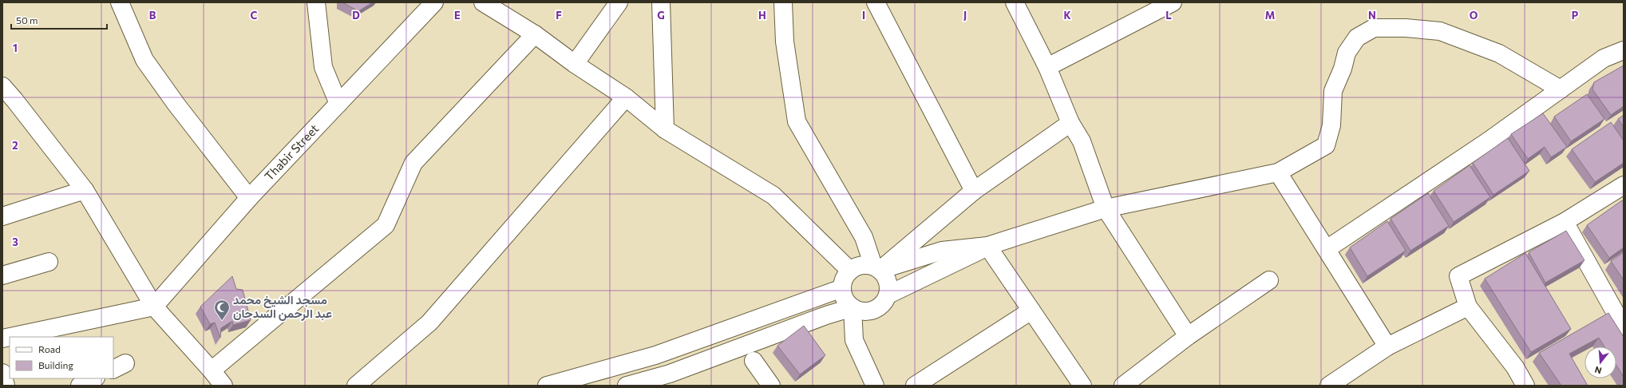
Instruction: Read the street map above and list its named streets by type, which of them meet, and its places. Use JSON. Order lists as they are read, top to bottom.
{
  "streets": {
    "street": ["Thabir Street"]
  },
  "places": {
    "mosque": ["مسجد الشيخ محمد عبد الرحمن السدحان"]
  },
  "legend": ["Road", "Building"],
  "scale_bar": "50 m",
  "north": "bottom",
  "grid": {
    "columns": [
      "B",
      "C",
      "D",
      "E",
      "F",
      "G",
      "H",
      "I",
      "J",
      "K",
      "L",
      "M",
      "N",
      "O",
      "P"
    ],
    "rows": ["1", "2", "3"]
  }
}
